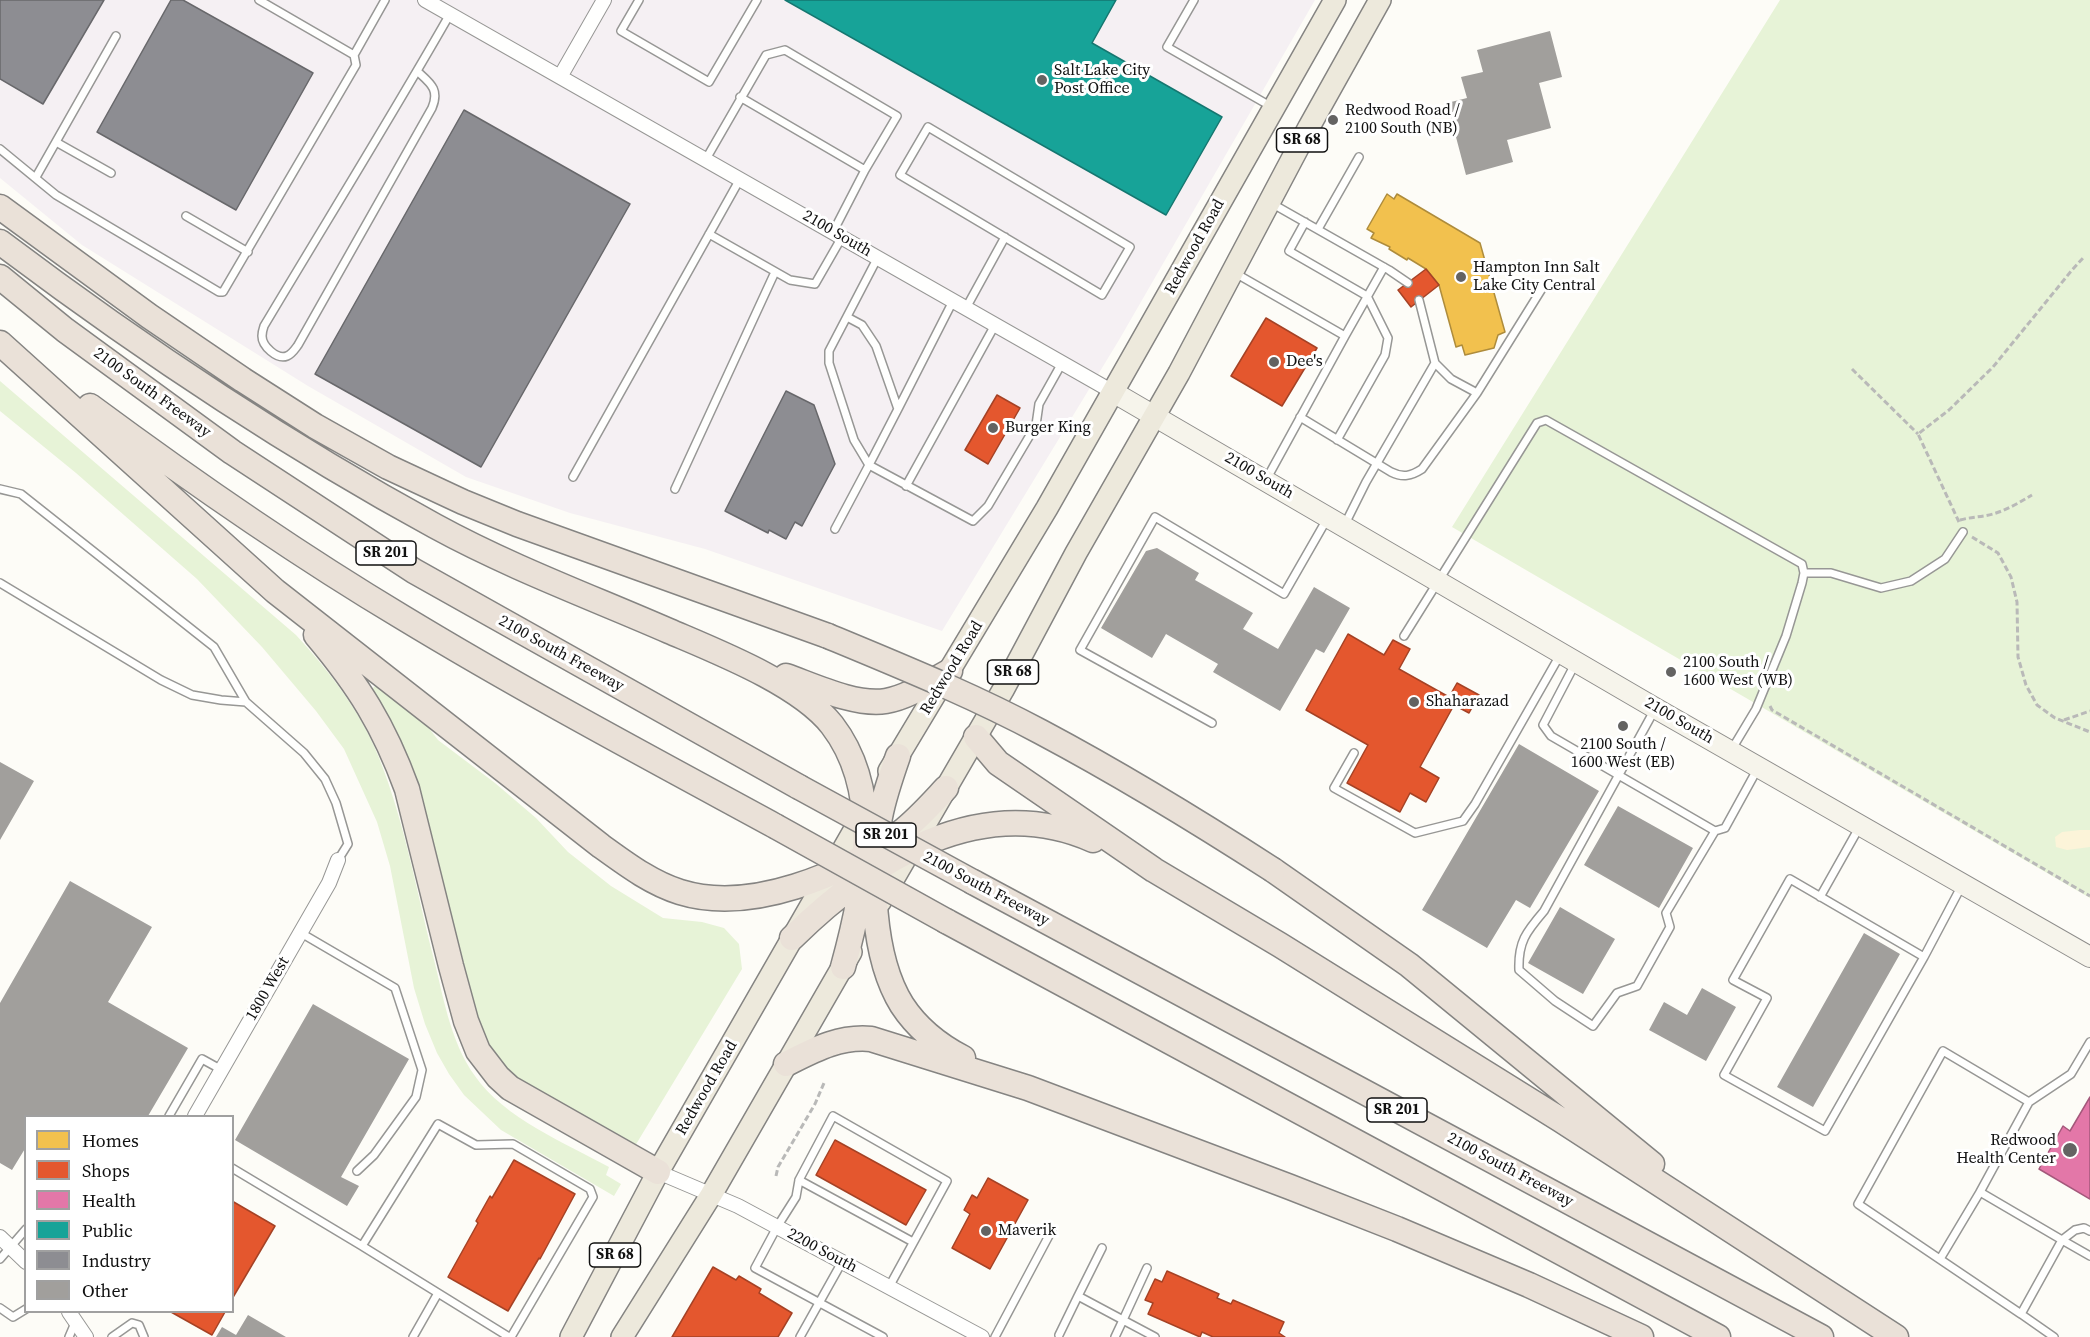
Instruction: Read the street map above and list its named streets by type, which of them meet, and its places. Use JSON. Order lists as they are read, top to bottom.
{
  "streets": {
    "highway": ["2100 South Freeway", "SR 201"],
    "main road": ["SR 68", "Redwood Road"],
    "street": ["2100 South", "1800 West", "2200 South"]
  },
  "crossings": [
    ["SR 68", "2100 South"],
    ["SR 68", "2200 South"],
    ["2100 South", "Redwood Road"],
    ["Redwood Road", "2200 South"]
  ],
  "places": [
    "Salt Lake City Post Office",
    "Redwood Road / 2100 South (NB)",
    "Hampton Inn Salt Lake City Central",
    "Dee's",
    "Burger King",
    "2100 South / 1600 West (WB)",
    "Shaharazad",
    "2100 South / 1600 West (EB)",
    "Redwood Health Center",
    "Maverik"
  ],
  "legend": [
    "Homes",
    "Shops",
    "Health",
    "Public",
    "Industry",
    "Other"
  ]
}
